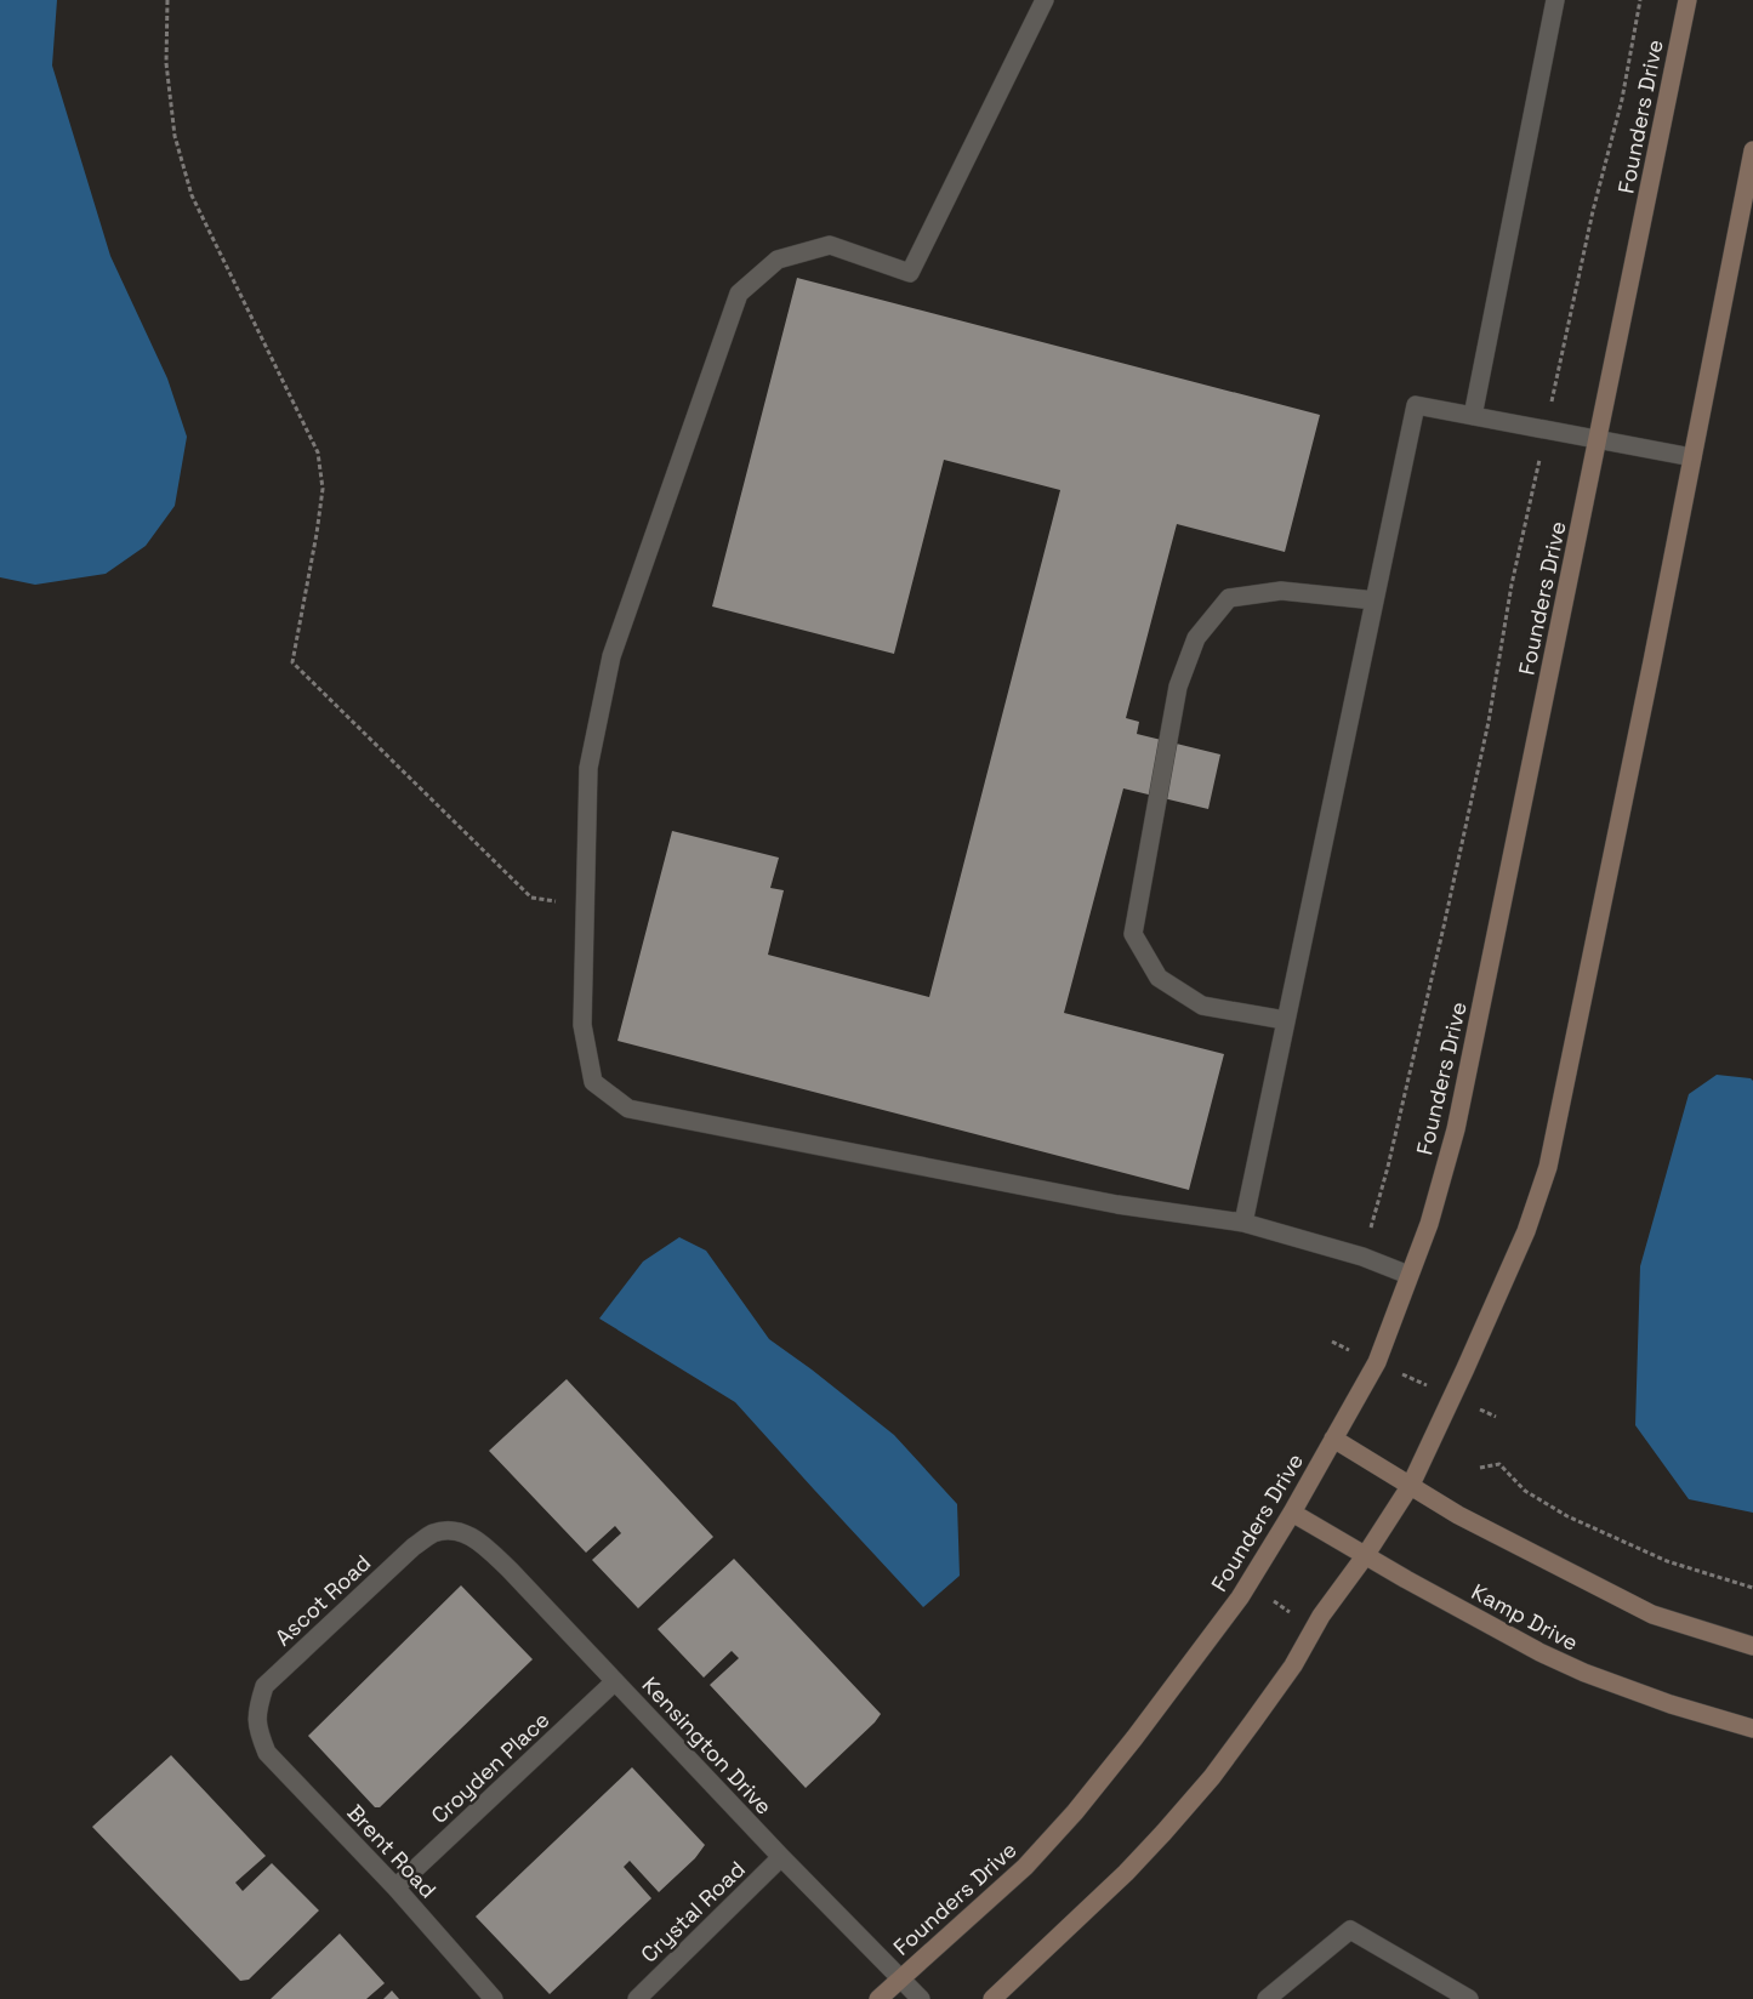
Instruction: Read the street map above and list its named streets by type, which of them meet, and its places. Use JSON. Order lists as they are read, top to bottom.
{
  "streets": {
    "main road": ["Founders Drive", "Kamp Drive"],
    "street": [
      "Ascot Road",
      "Kensington Drive",
      "Croyden Place",
      "Brent Road",
      "Crystal Road"
    ]
  },
  "crossings": [
    ["Founders Drive", "Kamp Drive"],
    ["Founders Drive", "Kensington Drive"],
    ["Ascot Road", "Kensington Drive"],
    ["Ascot Road", "Brent Road"],
    ["Kensington Drive", "Croyden Place"],
    ["Kensington Drive", "Crystal Road"],
    ["Croyden Place", "Brent Road"]
  ]
}
